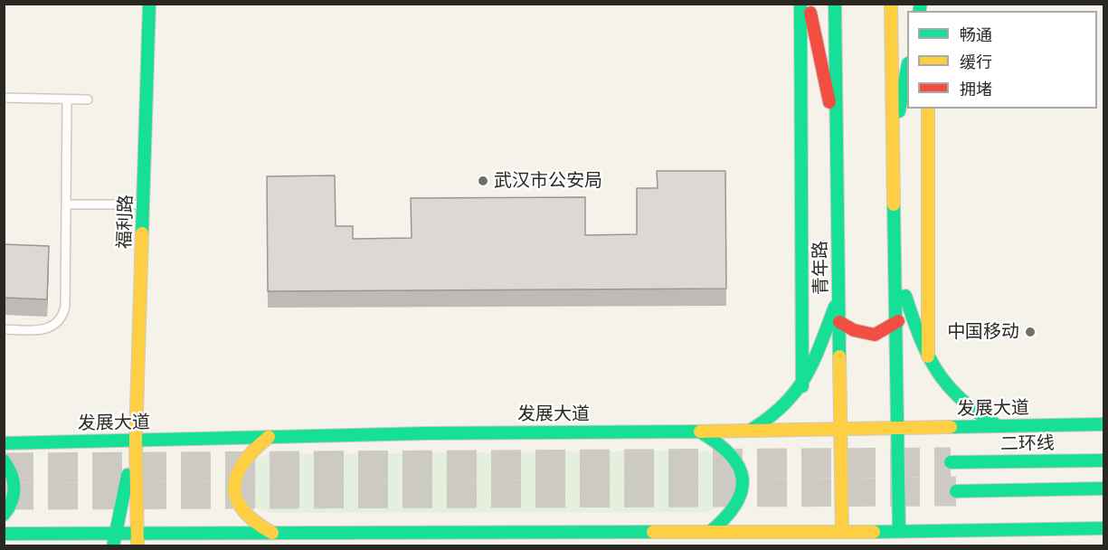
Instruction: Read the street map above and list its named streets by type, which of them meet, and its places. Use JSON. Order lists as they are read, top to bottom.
{
  "streets": {
    "main road": [
      "福利路",
      "青年路",
      "发展大道",
      "二环线"
    ]
  },
  "crossings": [
    ["福利路", "发展大道"],
    ["青年路", "发展大道"]
  ],
  "places": ["武汉市公安局", "中国移动"],
  "legend": ["畅通", "缓行", "拥堵"]
}
